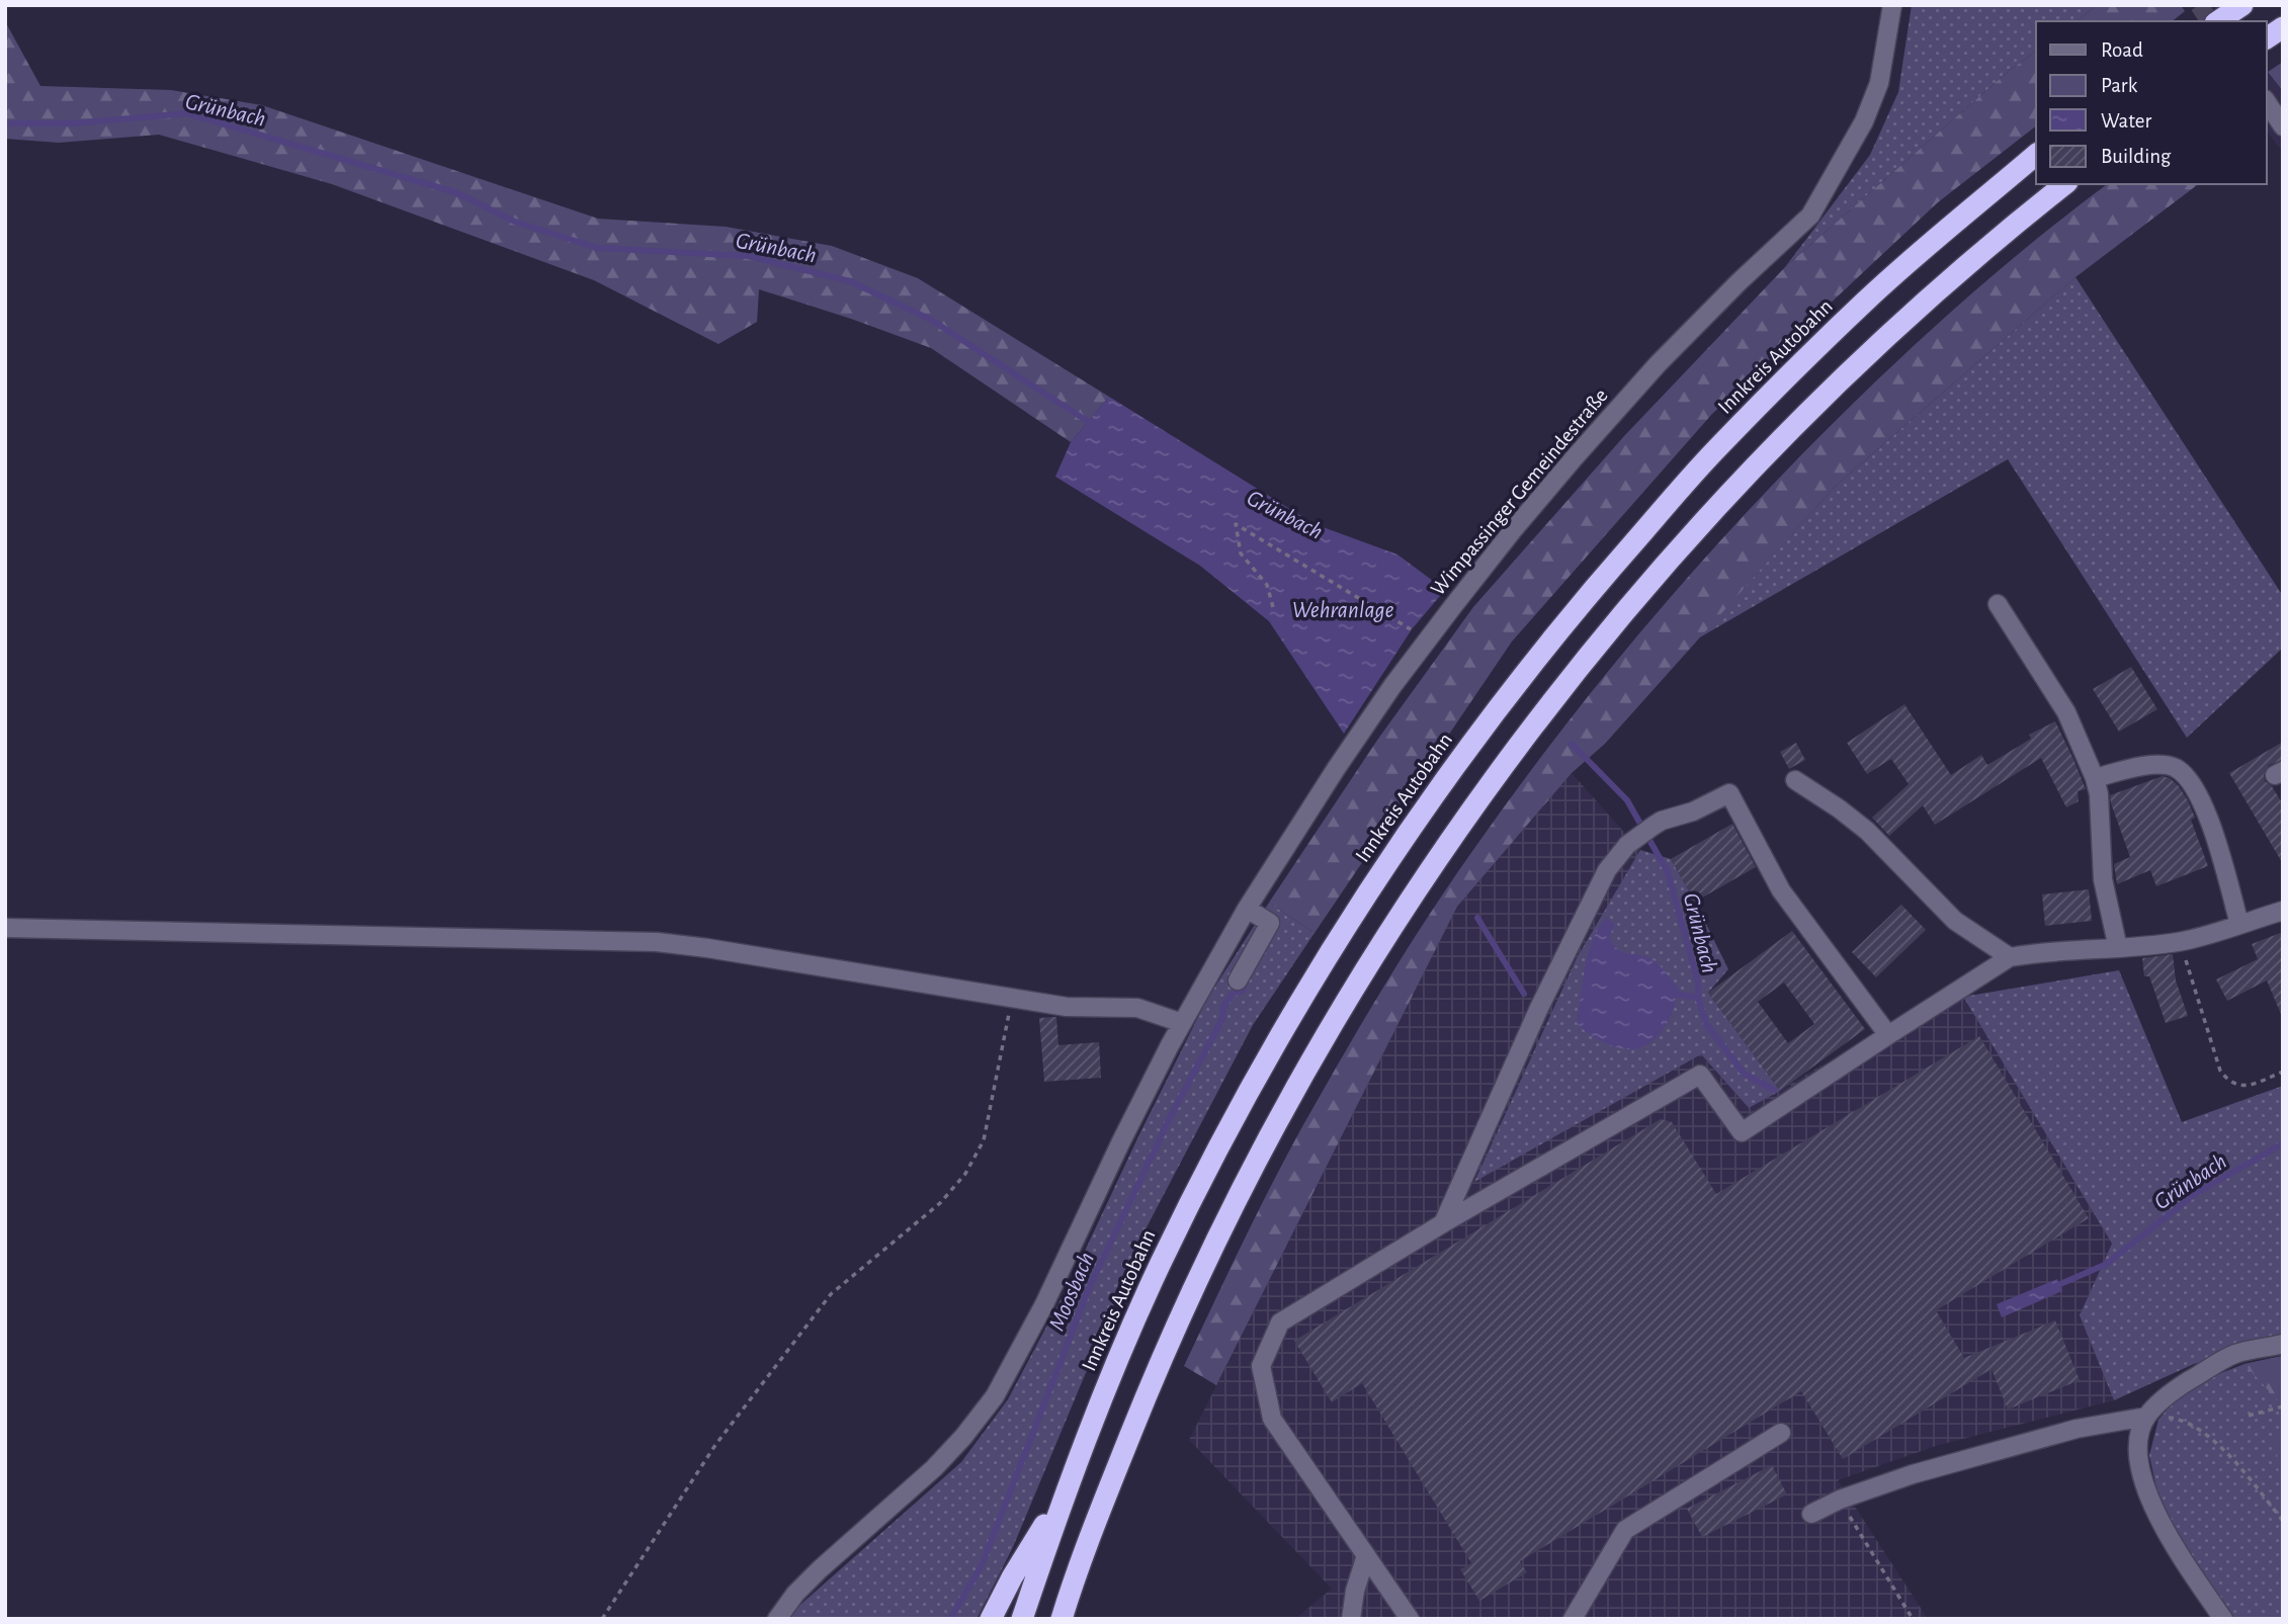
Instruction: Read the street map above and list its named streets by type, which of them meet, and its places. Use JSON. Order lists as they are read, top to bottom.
{
  "streets": {
    "highway": ["Innkreis Autobahn"],
    "street": ["Wimpassinger Gemeindestraße"]
  },
  "water": ["Grünbach", "Wehranlage", "Moosbach"],
  "legend": [
    "Road",
    "Park",
    "Water",
    "Building"
  ]
}
